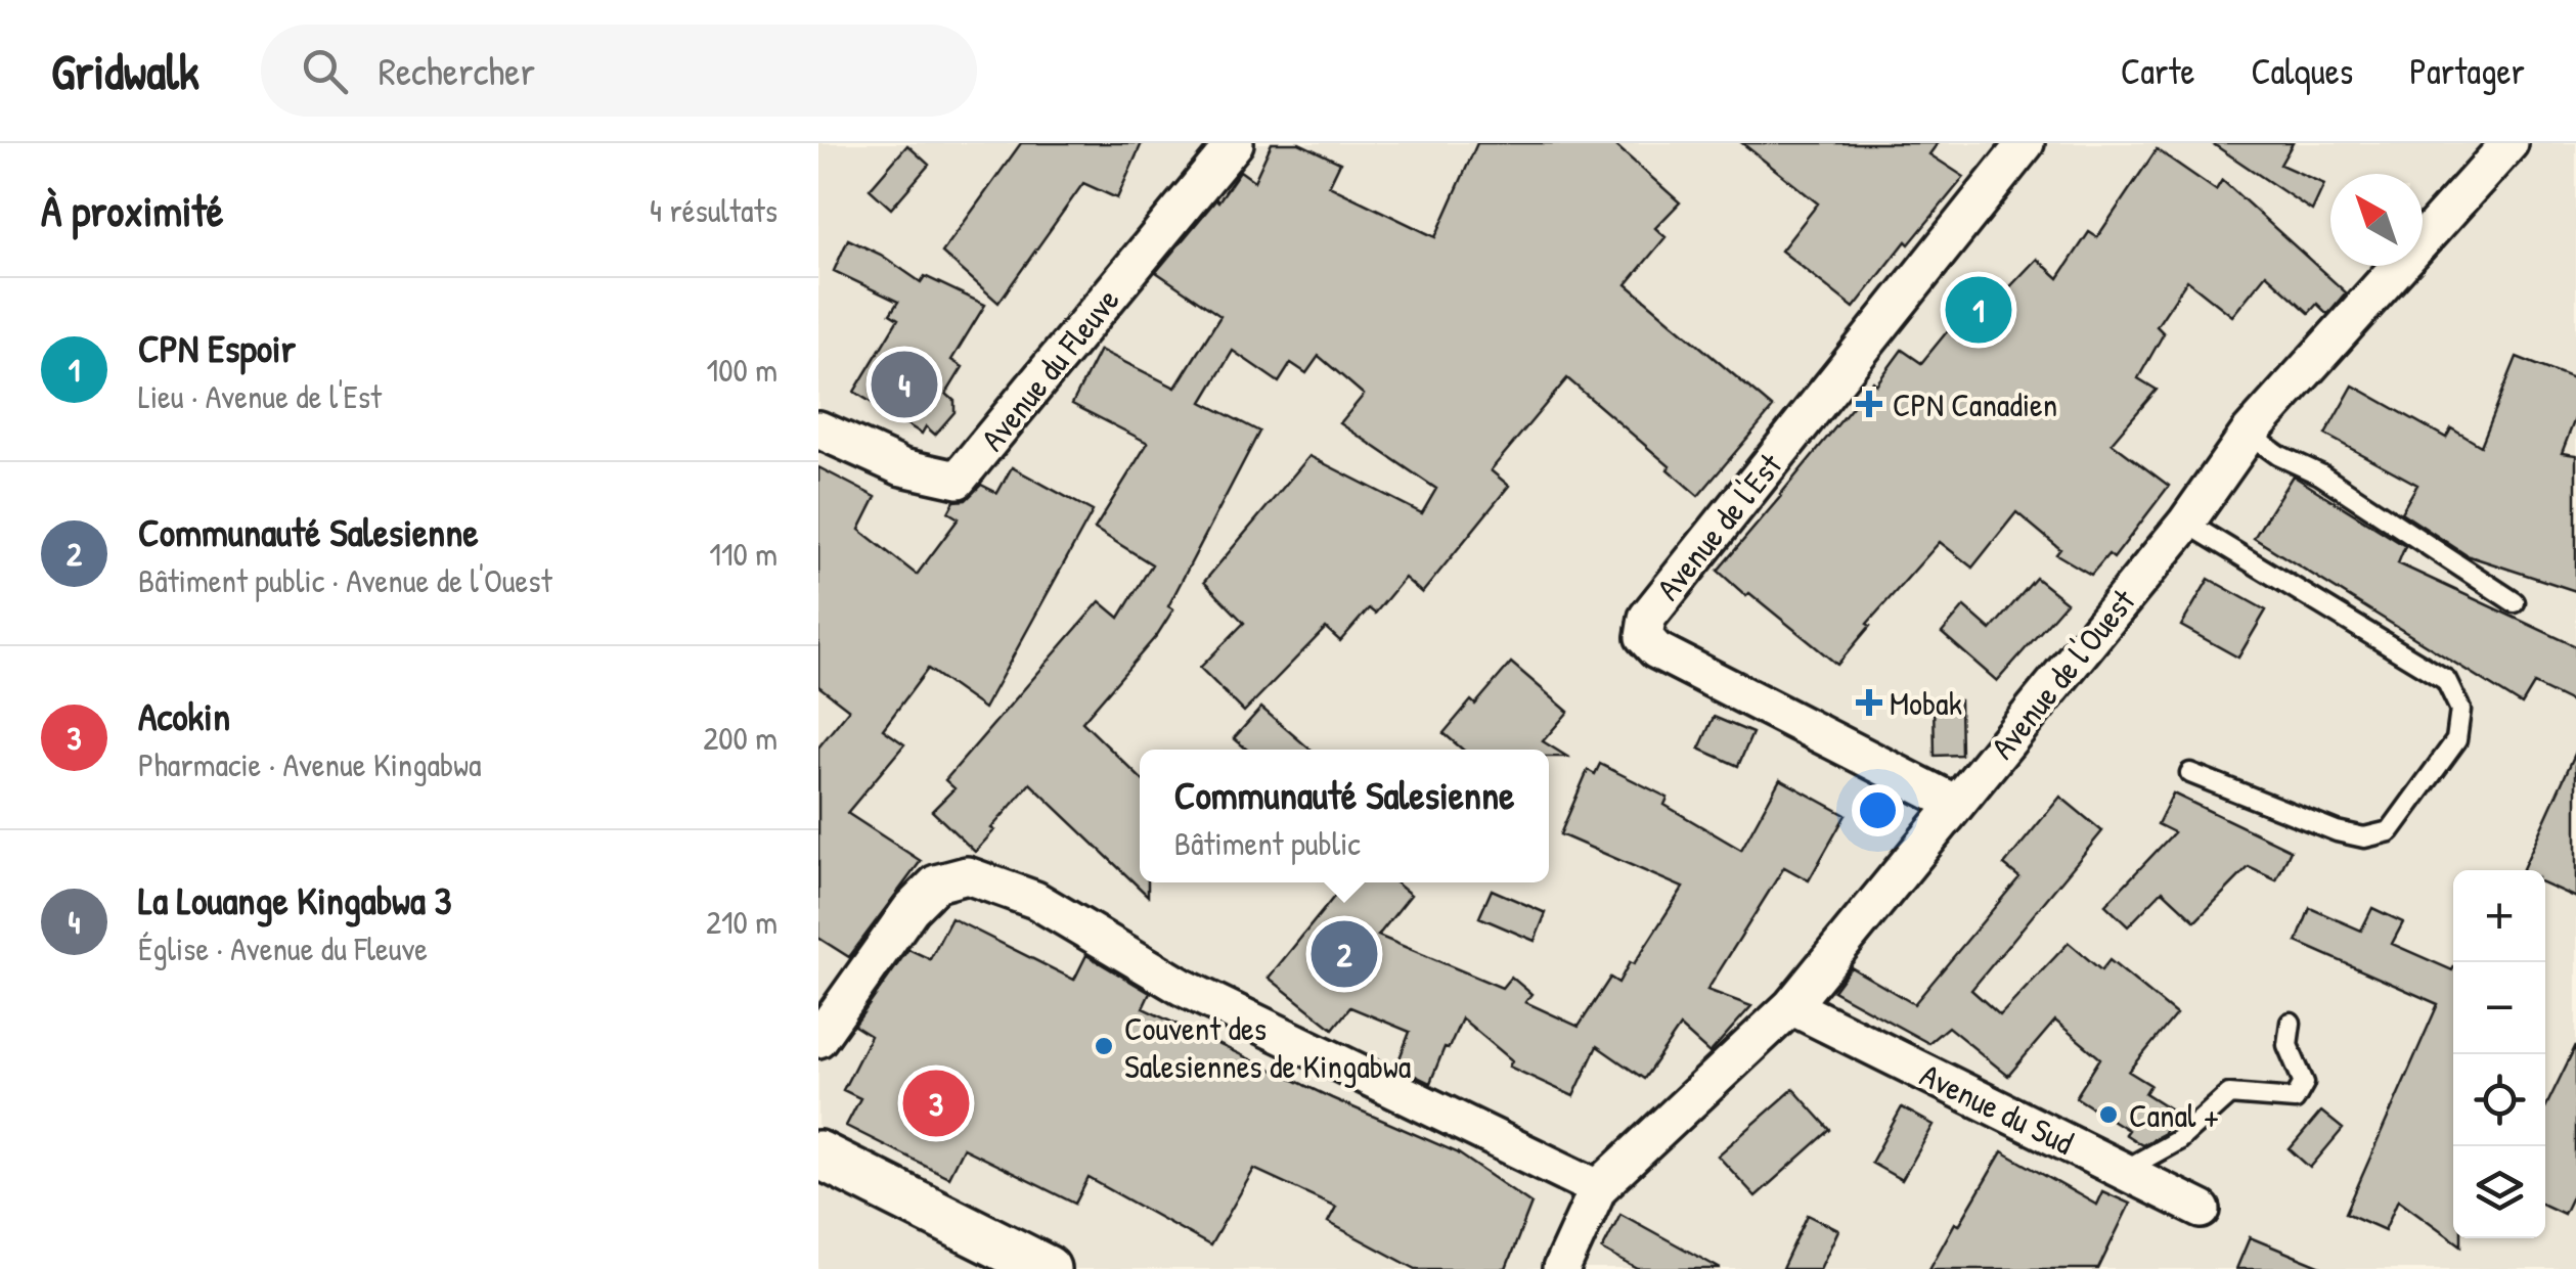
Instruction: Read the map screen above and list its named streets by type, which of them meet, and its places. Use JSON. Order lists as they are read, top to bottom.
{
  "streets": {
    "street": [
      "Avenue du Fleuve",
      "Avenue de l'Est",
      "Avenue de l'Ouest",
      "Avenue du Sud"
    ]
  },
  "crossings": [
    ["Avenue de l'Est", "Avenue de l'Ouest"],
    ["Avenue de l'Ouest", "Avenue du Sud"]
  ],
  "places": {
    "health": ["CPN Canadien", "Mobak"],
    "other": ["Couvent des Salesiennes de Kingabwa", "Canal +"]
  },
  "north": "top left",
  "page": {
    "header": "Gridwalk",
    "search": "Rechercher",
    "nav": ["Carte", "Calques", "Partager"],
    "heading": ["À proximité", "4 résultats"],
    "pins": [
      "1",
      "4",
      "2",
      "3"
    ],
    "list": [
      {
        "mark": "1",
        "name": "CPN Espoir",
        "note": "Lieu · Avenue de l'Est",
        "value": "100 m"
      },
      {
        "mark": "2",
        "name": "Communauté Salesienne",
        "note": "Bâtiment public · Avenue de l'Ouest",
        "value": "110 m"
      },
      {
        "mark": "3",
        "name": "Acokin",
        "note": "Pharmacie · Avenue Kingabwa",
        "value": "200 m"
      },
      {
        "mark": "4",
        "name": "La Louange Kingabwa 3",
        "note": "Église · Avenue du Fleuve",
        "value": "210 m"
      }
    ],
    "popup": ["Communauté Salesienne", "Bâtiment public"],
    "map_buttons": ["+", "−"]
  }
}
